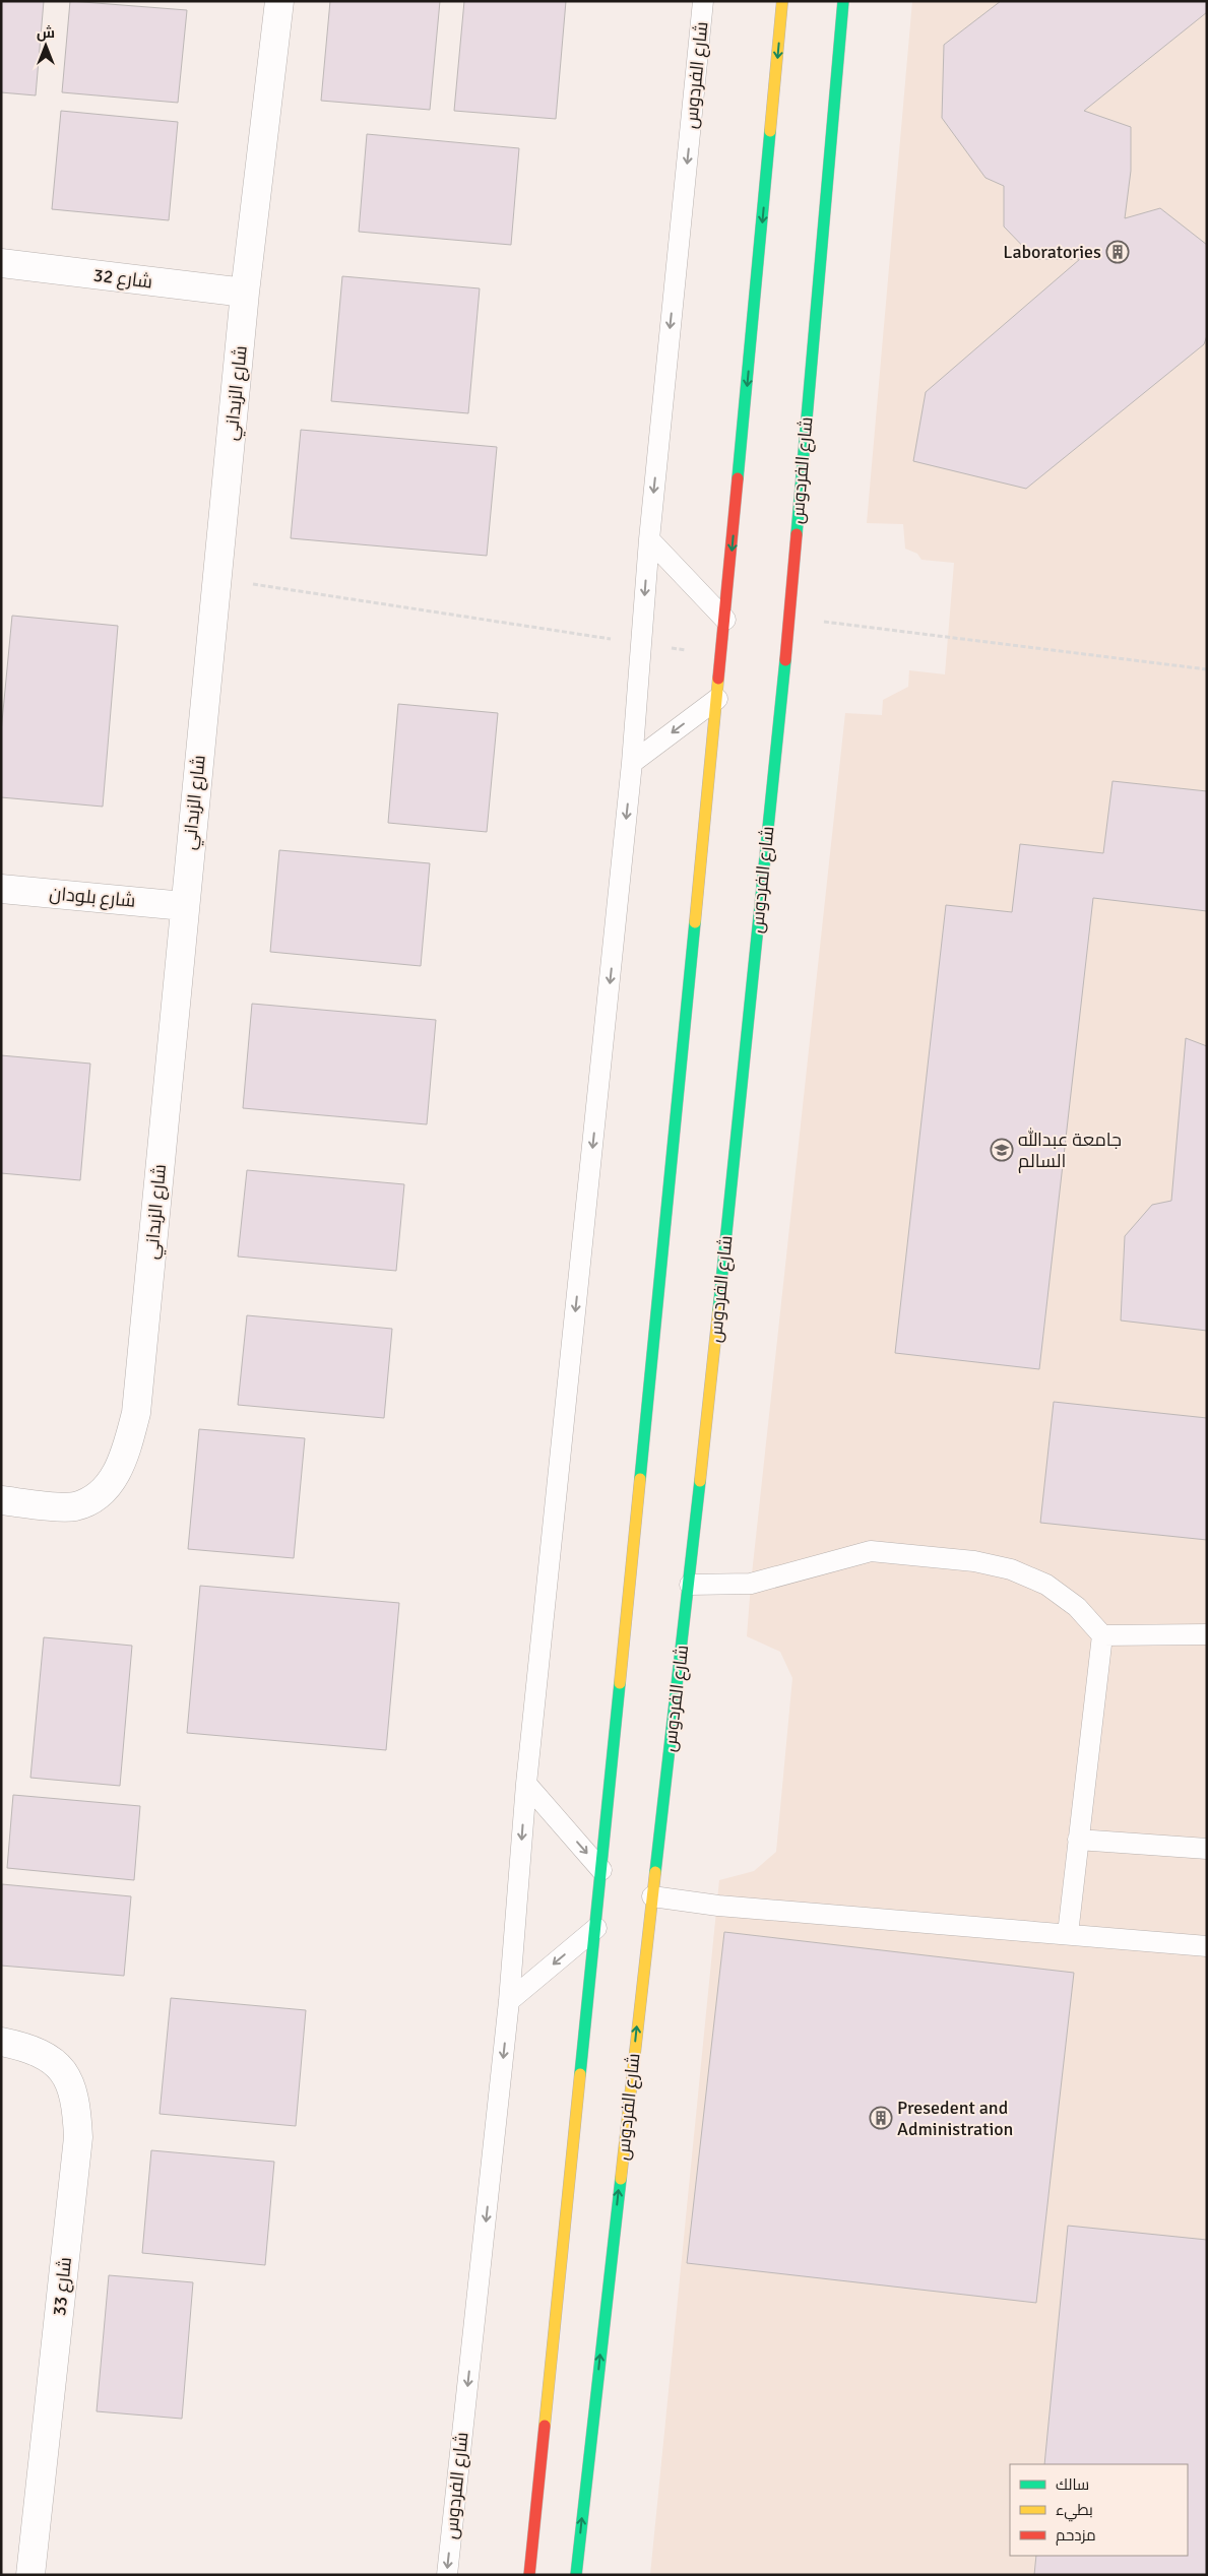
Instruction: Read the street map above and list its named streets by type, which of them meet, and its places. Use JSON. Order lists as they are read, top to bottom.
{
  "streets": {
    "street": [
      "شارع الفردوس",
      "شارع 32",
      "شارع الزبداني",
      "شارع بلودان",
      "شارع 33"
    ]
  },
  "crossings": [
    ["شارع 32", "شارع الزبداني"],
    ["شارع الزبداني", "شارع بلودان"]
  ],
  "places": {
    "building": ["Laboratories", "Presedent and Administration"],
    "school or university": ["جامعة عبدالله السالم"]
  },
  "legend": ["سالك", "بطيء", "مزدحم"],
  "north": "top"
}
